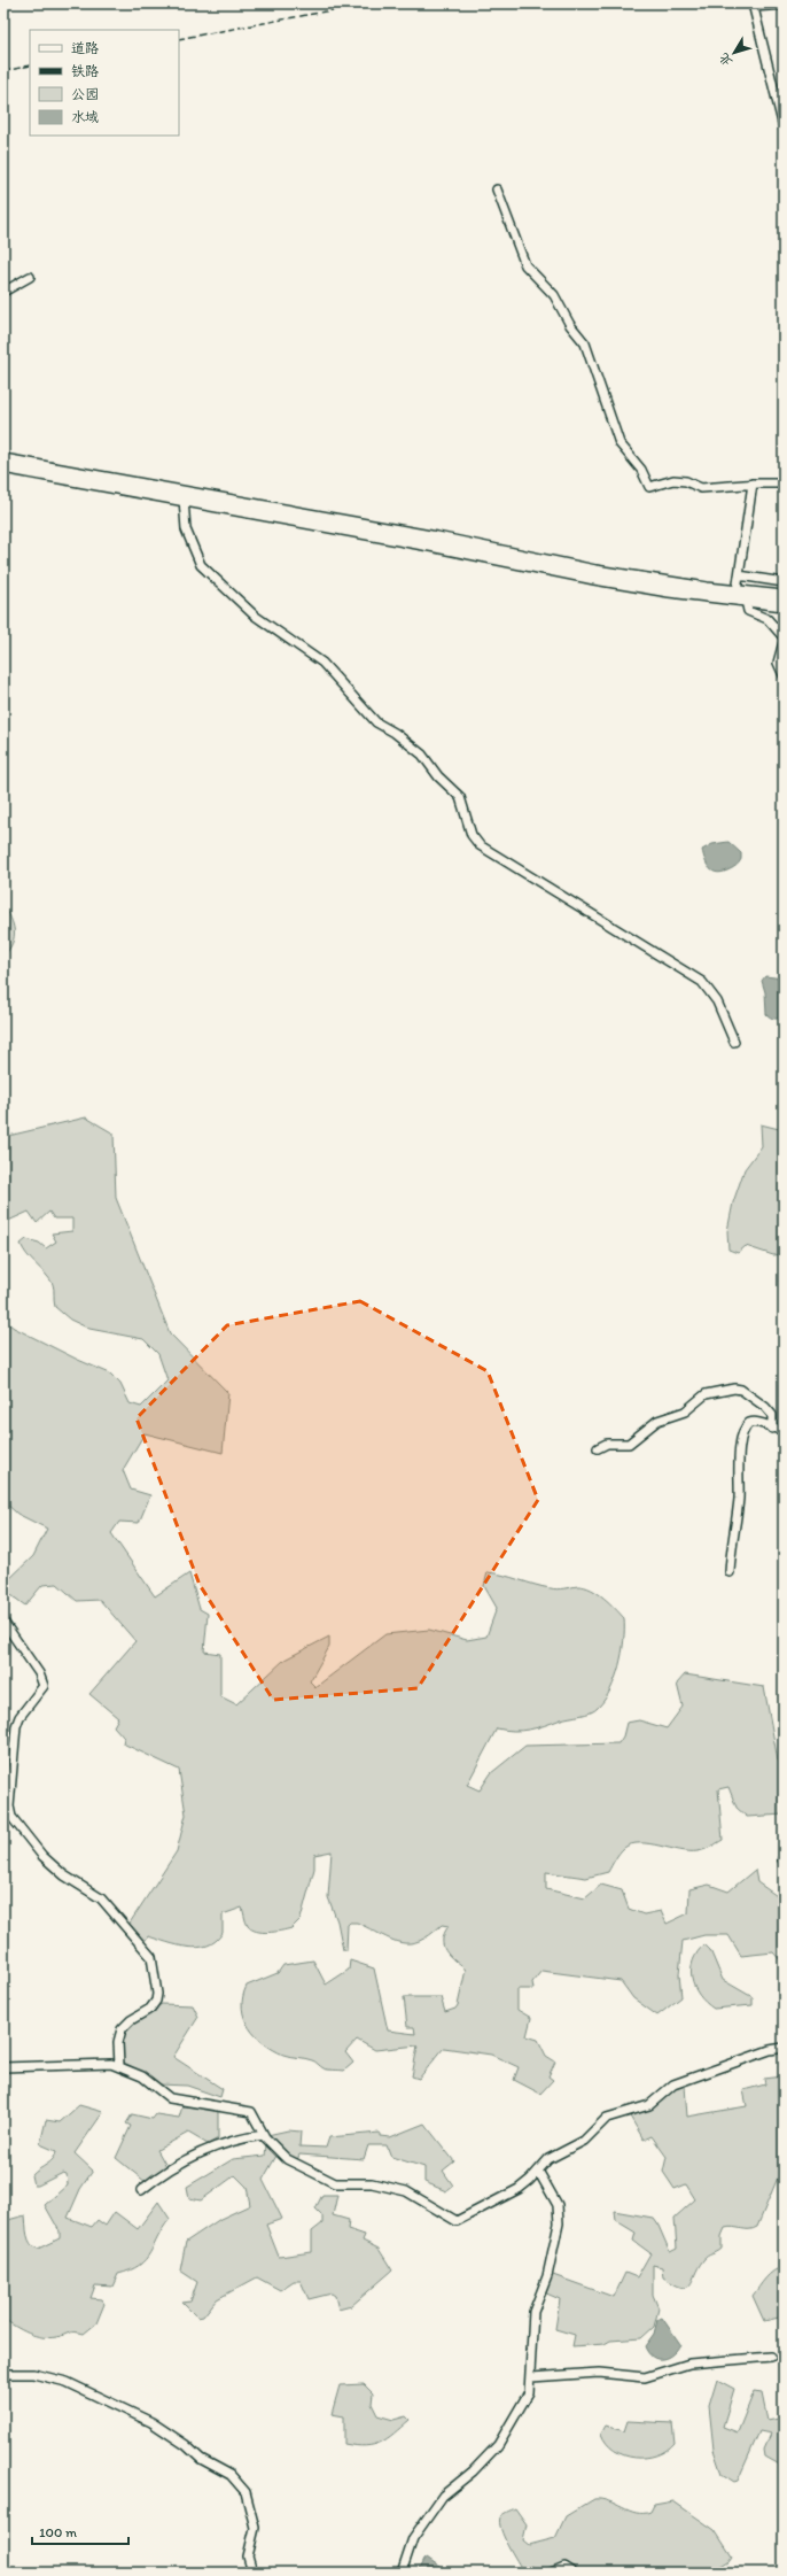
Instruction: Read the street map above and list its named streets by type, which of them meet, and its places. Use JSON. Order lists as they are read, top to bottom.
{
  "legend": [
    "道路",
    "铁路",
    "公园",
    "水域"
  ],
  "scale_bar": "100 m",
  "north": "bottom left"
}
